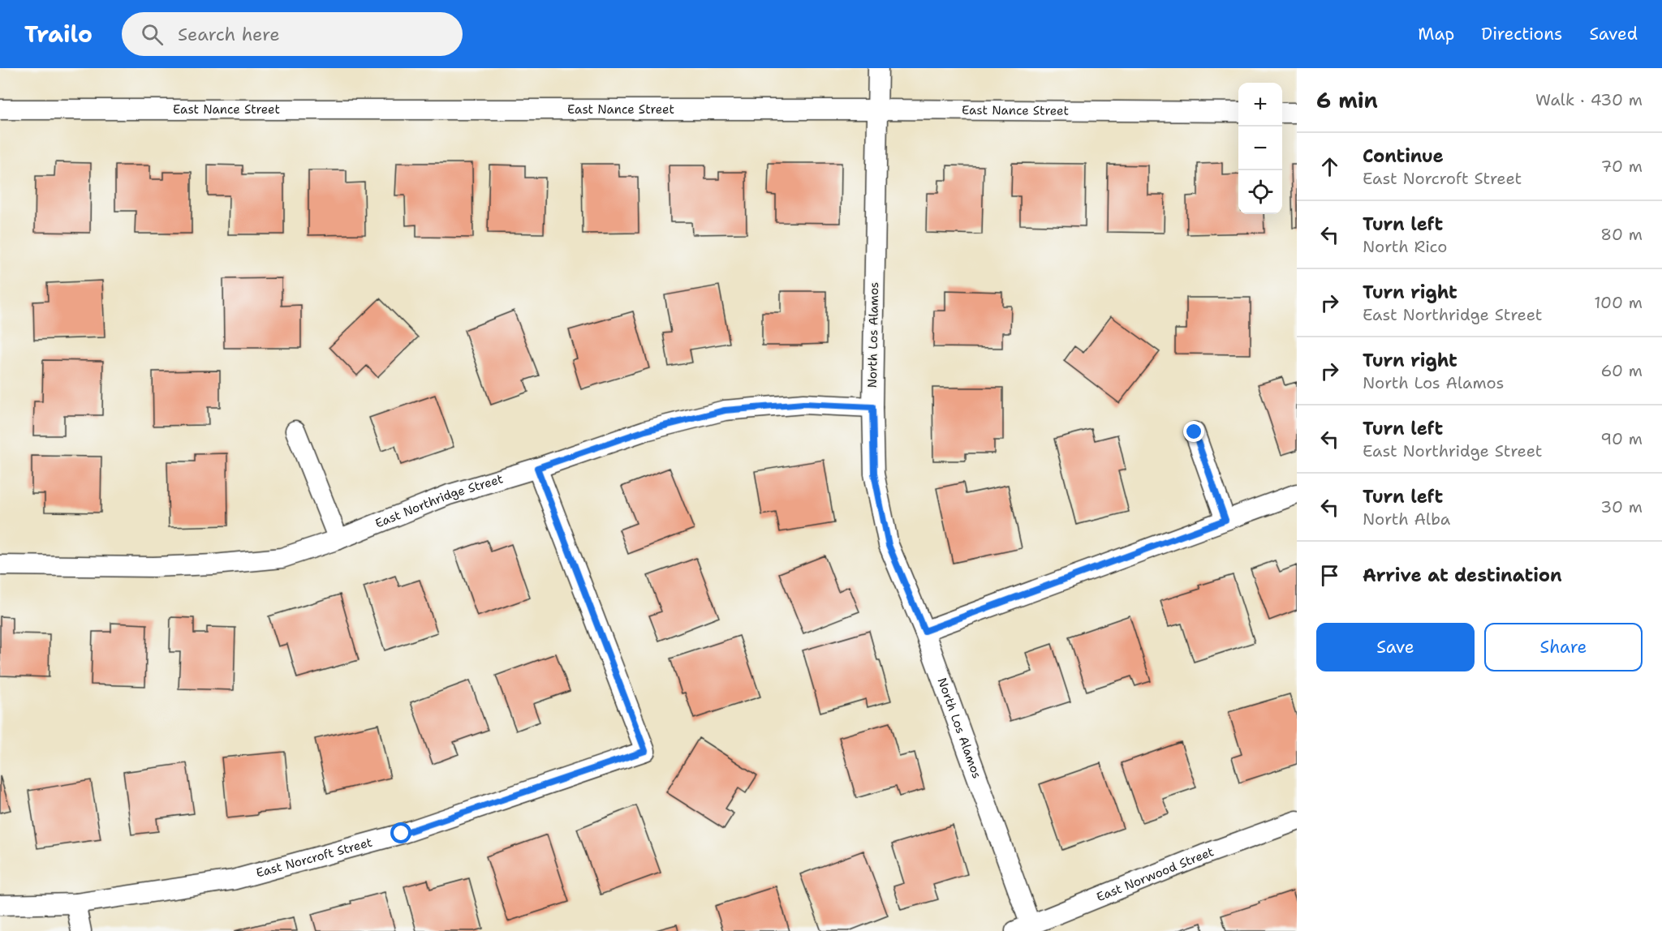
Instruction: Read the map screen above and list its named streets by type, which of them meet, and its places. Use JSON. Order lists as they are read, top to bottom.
{
  "streets": {
    "street": [
      "East Nance Street",
      "North Los Alamos",
      "East Northridge Street",
      "East Norcroft Street",
      "East Norwood Street"
    ]
  },
  "crossings": [
    ["East Nance Street", "North Los Alamos"],
    ["North Los Alamos", "East Northridge Street"],
    ["North Los Alamos", "East Norwood Street"],
    ["East Northridge Street", "East Norcroft Street"]
  ],
  "page": {
    "header": "Trailo",
    "search": "Search here",
    "nav": ["Map", "Directions", "Saved"],
    "heading": ["6 min", "Walk · 430 m"],
    "map_buttons": ["+", "−"],
    "list": [
      ["Continue", "East Norcroft Street", "70 m"],
      ["Turn left", "North Rico", "80 m"],
      ["Turn right", "East Northridge Street", "100 m"],
      ["Turn right", "North Los Alamos", "60 m"],
      ["Turn left", "East Northridge Street", "90 m"],
      ["Turn left", "North Alba", "30 m"],
      "Arrive at destination"
    ],
    "buttons": ["Save", "Share"]
  }
}
